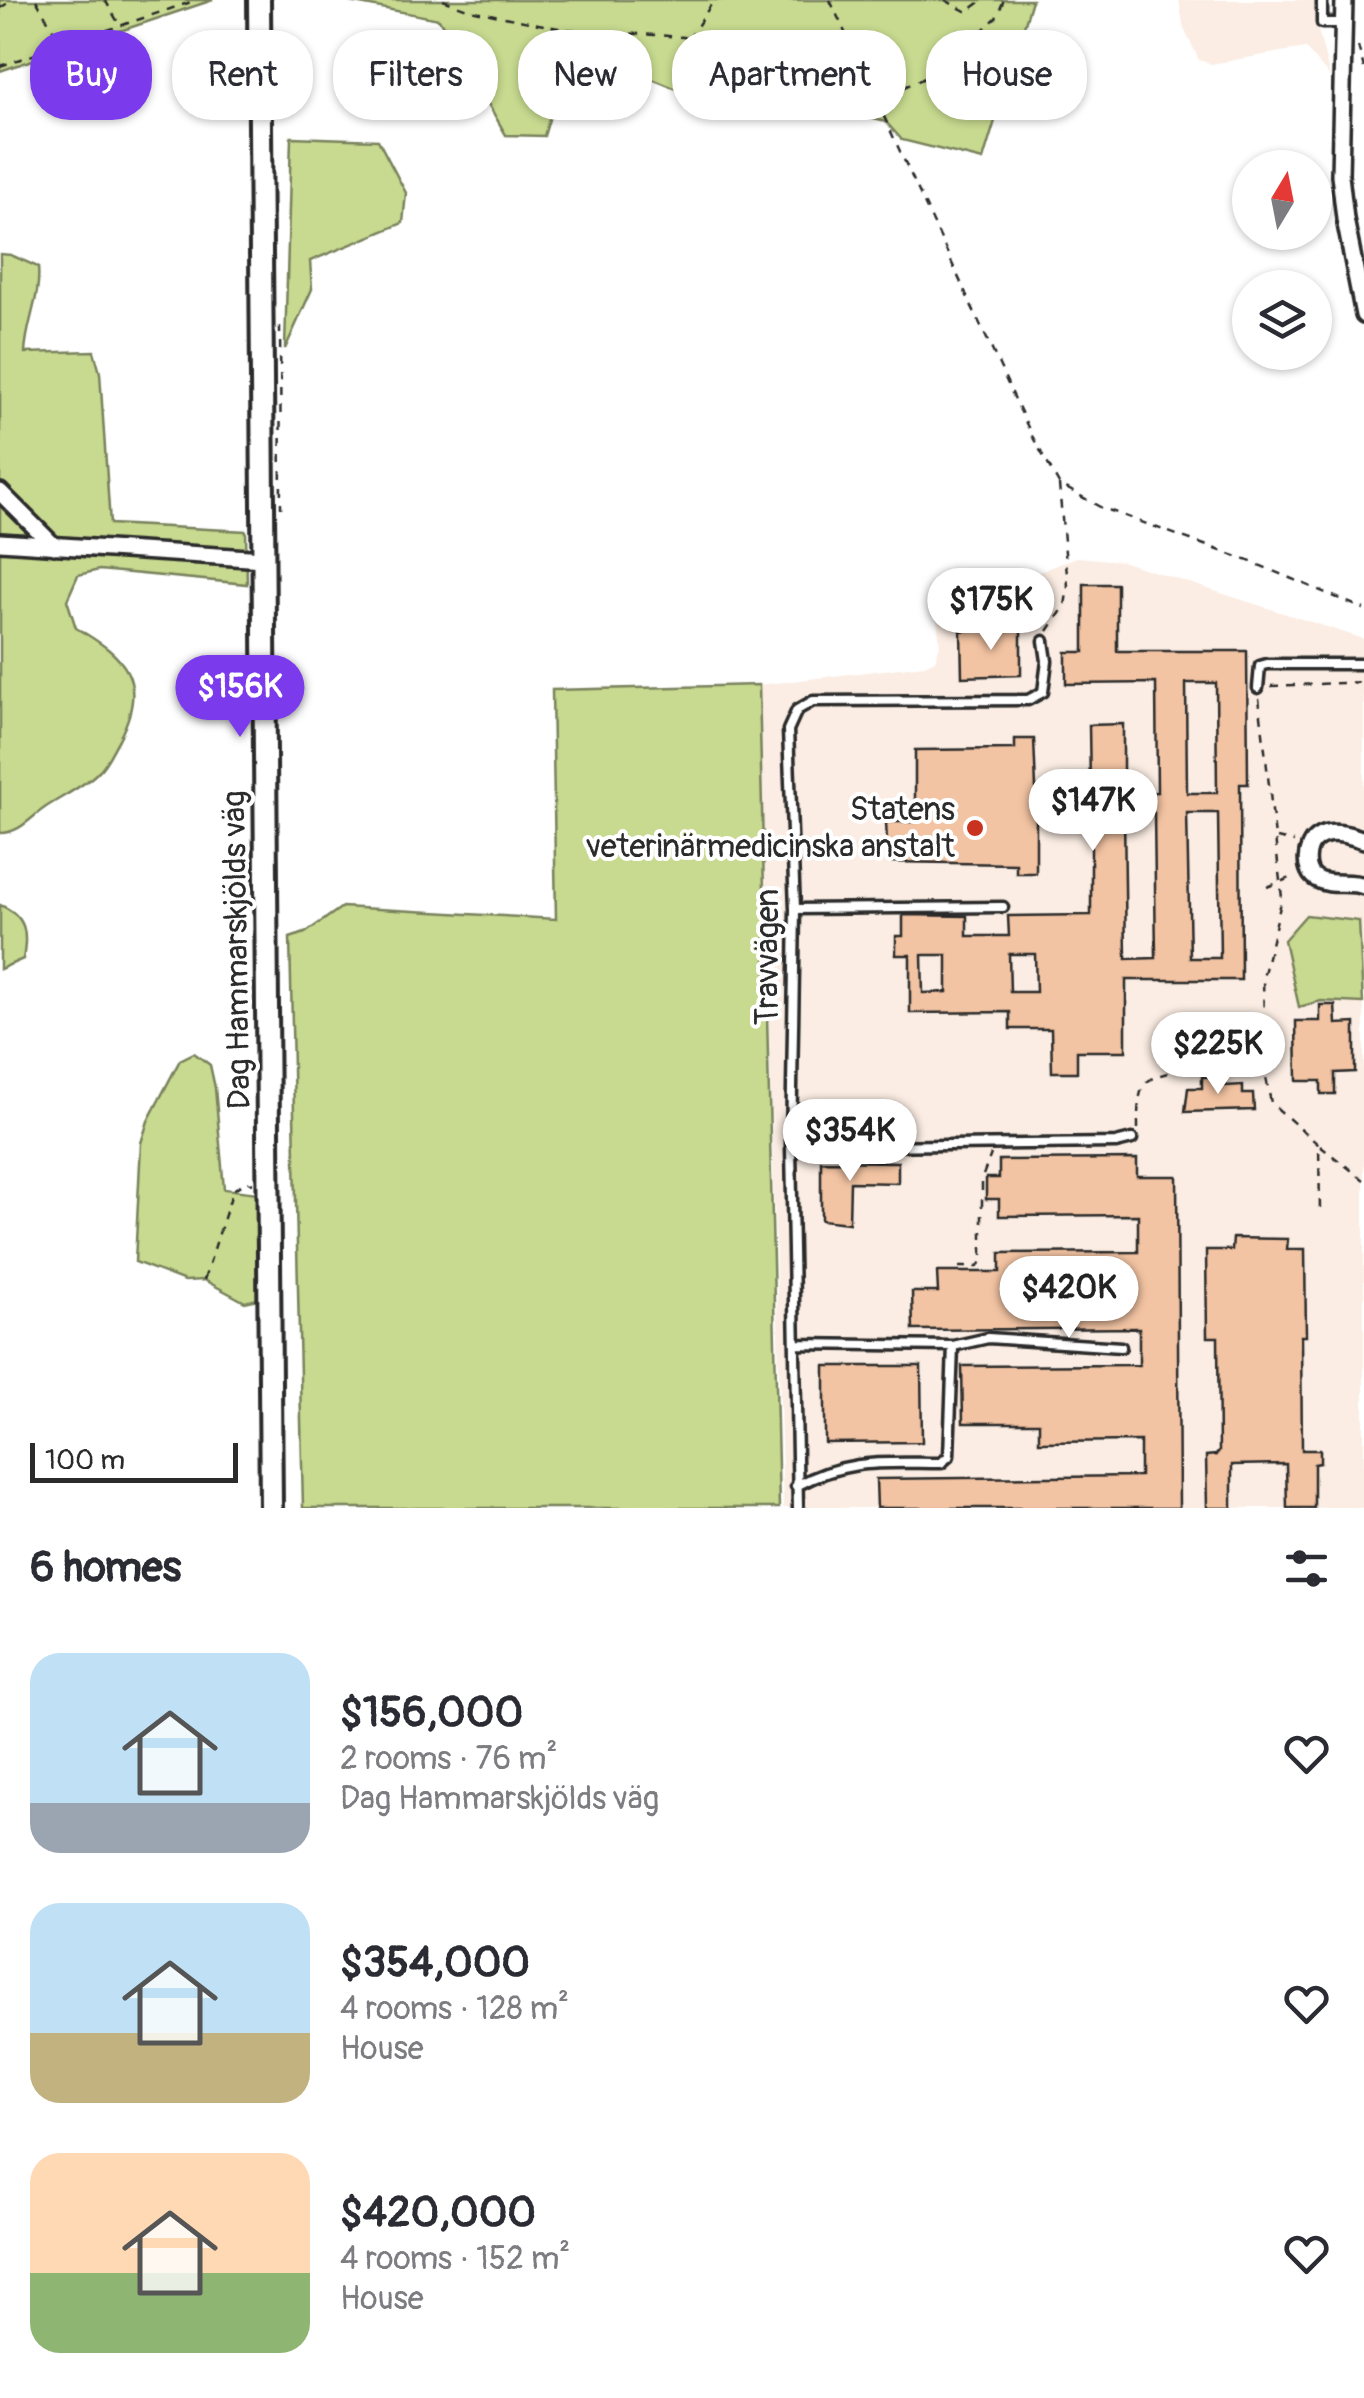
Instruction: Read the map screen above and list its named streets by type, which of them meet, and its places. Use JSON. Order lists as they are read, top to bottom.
{
  "streets": {
    "main road": ["Dag Hammarskjölds väg"],
    "lane": ["Travvägen"]
  },
  "places": ["Statens veterinärmedicinska anstalt"],
  "scale_bar": "100 m",
  "north": "top",
  "page": {
    "chip": [
      "Buy",
      "Rent",
      "Filters",
      "New",
      "Apartment",
      "House"
    ],
    "price": [
      "$175K",
      "$156K",
      "$147K",
      "$225K",
      "$354K",
      "$420K"
    ],
    "scale": "100 m",
    "heading": "6 homes",
    "list": [
      {
        "name": "$156,000",
        "note": "2 rooms · 76 m² · Dag Hammarskjölds väg"
      },
      {
        "name": "$354,000",
        "note": "4 rooms · 128 m² · House"
      },
      {
        "name": "$420,000",
        "note": "4 rooms · 152 m² · House"
      }
    ]
  }
}
